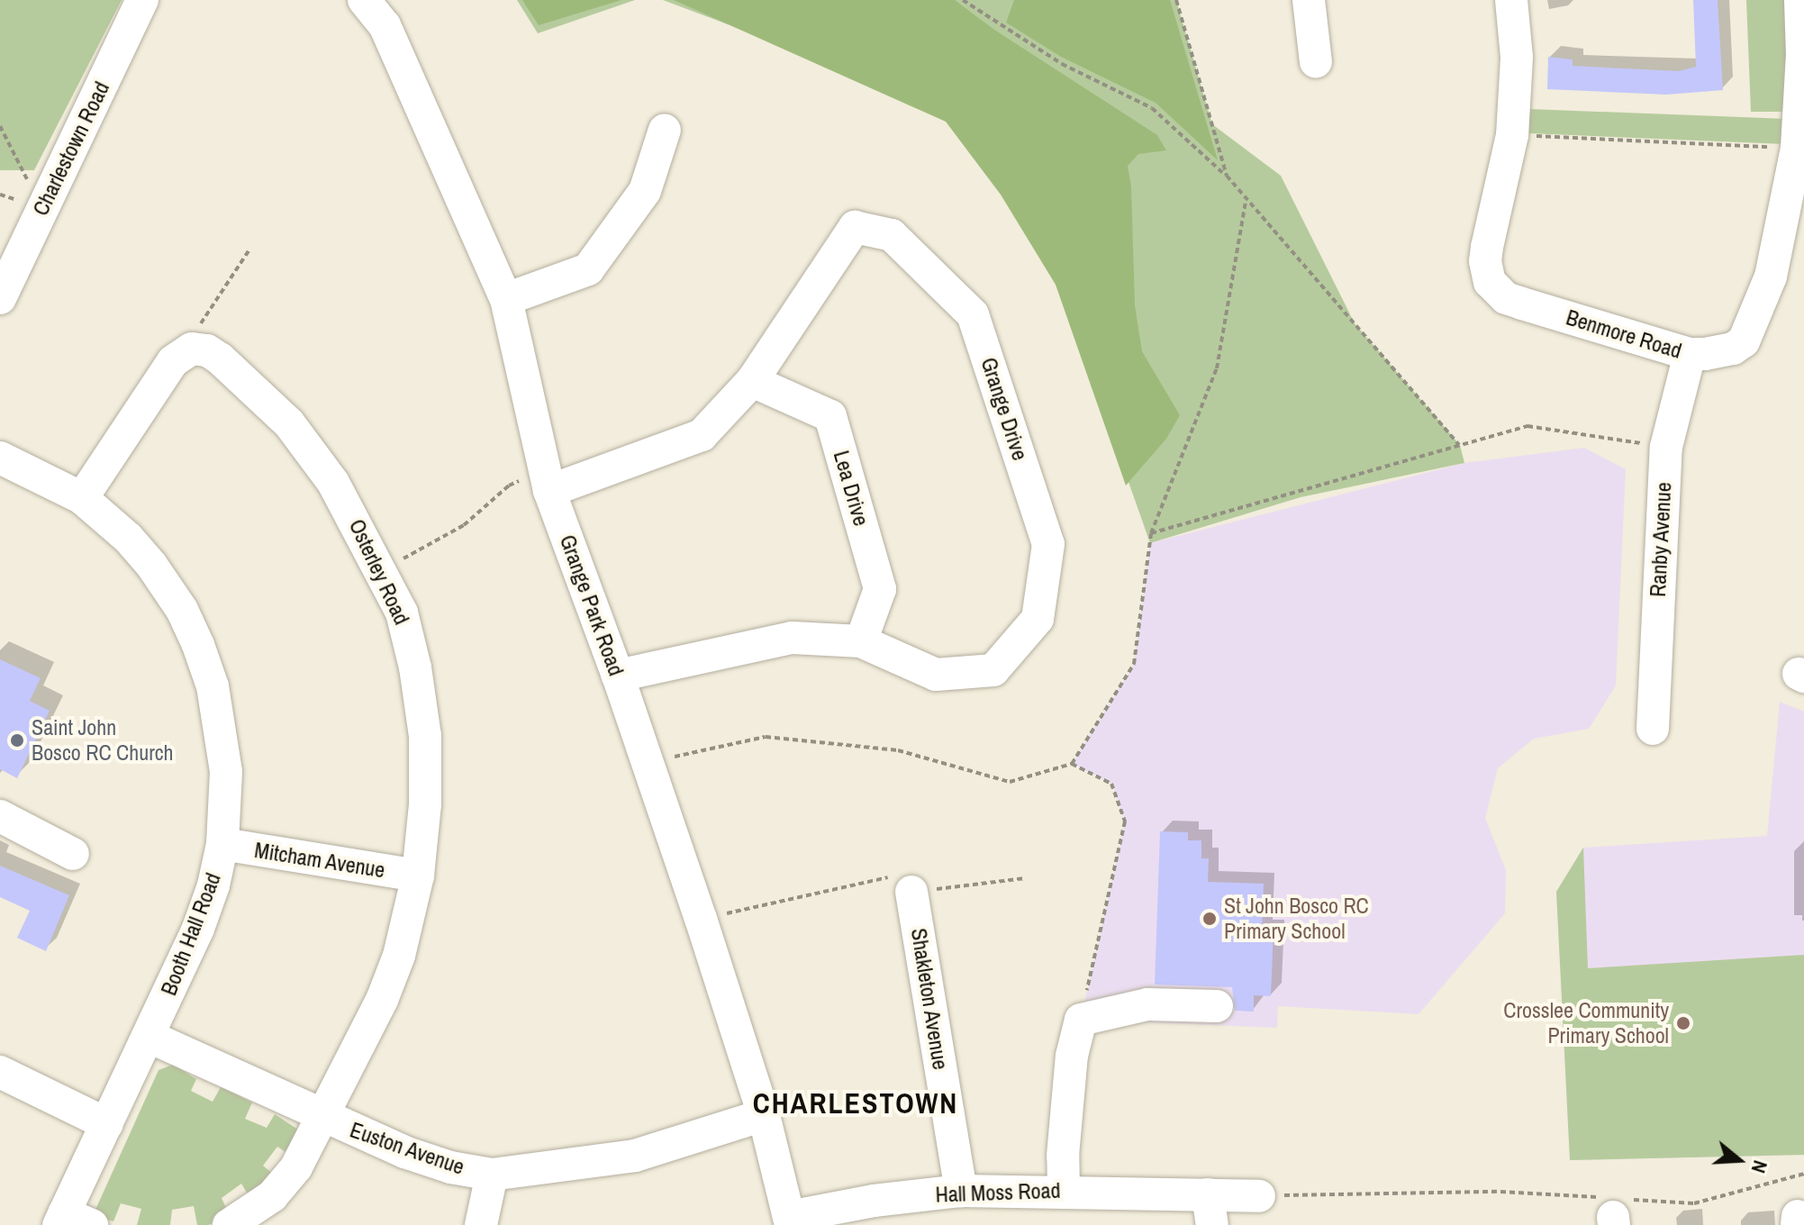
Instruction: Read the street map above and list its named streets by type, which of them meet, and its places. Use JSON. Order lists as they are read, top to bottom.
{
  "streets": {
    "street": [
      "Charlestown Road",
      "Benmore Road",
      "Grange Drive",
      "Lea Drive",
      "Ranby Avenue",
      "Osterley Road",
      "Grange Park Road",
      "Mitcham Avenue",
      "Booth Hall Road",
      "Shakleton Avenue",
      "Euston Avenue",
      "Hall Moss Road"
    ]
  },
  "crossings": [
    ["Benmore Road", "Ranby Avenue"],
    ["Grange Drive", "Lea Drive"],
    ["Grange Drive", "Grange Park Road"],
    ["Osterley Road", "Mitcham Avenue"],
    ["Osterley Road", "Euston Avenue"],
    ["Grange Park Road", "Euston Avenue"],
    ["Grange Park Road", "Hall Moss Road"],
    ["Mitcham Avenue", "Booth Hall Road"],
    ["Booth Hall Road", "Euston Avenue"],
    ["Shakleton Avenue", "Hall Moss Road"]
  ],
  "districts": ["CHARLESTOWN"],
  "places": ["Saint John Bosco RC Church", "St John Bosco RC Primary School", "Crosslee Community Primary School"],
  "north": "right"
}
